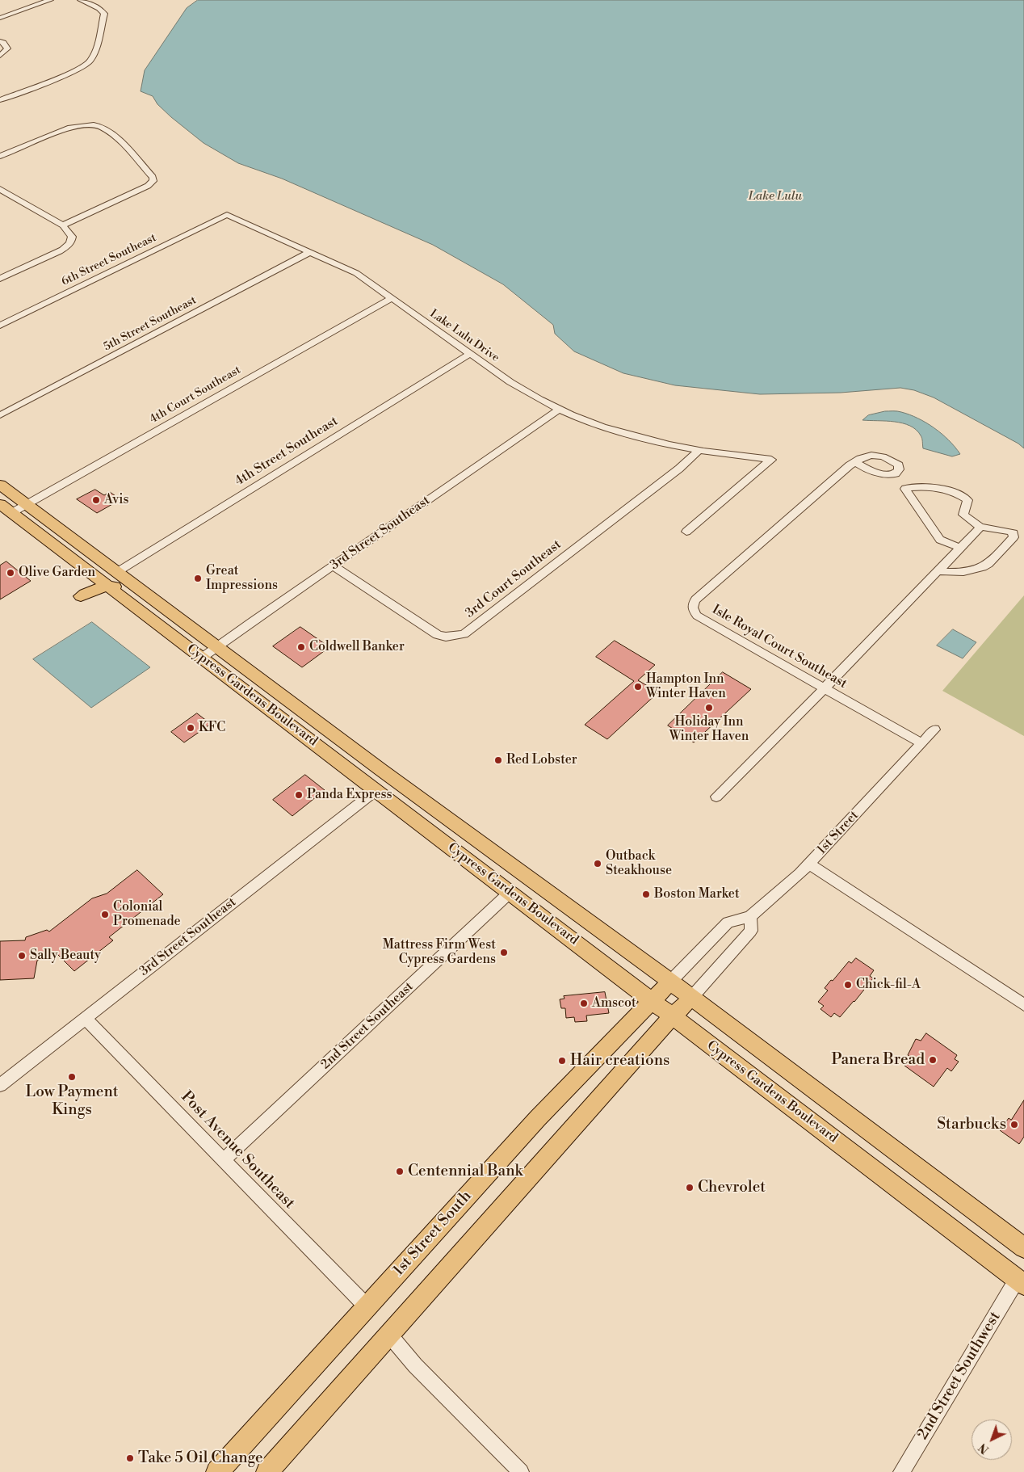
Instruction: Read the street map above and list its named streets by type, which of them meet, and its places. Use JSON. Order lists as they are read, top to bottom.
{
  "streets": {
    "main road": ["Cypress Gardens Boulevard", "1st Street South"],
    "street": [
      "6th Street Southeast",
      "5th Street Southeast",
      "Lake Lulu Drive",
      "4th Court Southeast",
      "4th Street Southeast",
      "3rd Street Southeast",
      "3rd Court Southeast",
      "Isle Royal Court Southeast",
      "1st Street",
      "2nd Street Southeast",
      "Post Avenue Southeast",
      "2nd Street Southwest"
    ]
  },
  "crossings": [
    ["6th Street Southeast", "Lake Lulu Drive"],
    ["5th Street Southeast", "Lake Lulu Drive"],
    ["Lake Lulu Drive", "4th Court Southeast"],
    ["Lake Lulu Drive", "4th Street Southeast"],
    ["Lake Lulu Drive", "3rd Street Southeast"],
    ["Lake Lulu Drive", "3rd Court Southeast"],
    ["4th Court Southeast", "Cypress Gardens Boulevard"],
    ["4th Street Southeast", "Cypress Gardens Boulevard"],
    ["3rd Street Southeast", "3rd Court Southeast"],
    ["3rd Street Southeast", "Cypress Gardens Boulevard"],
    ["3rd Street Southeast", "Post Avenue Southeast"],
    ["Isle Royal Court Southeast", "1st Street"],
    ["Cypress Gardens Boulevard", "1st Street"],
    ["Cypress Gardens Boulevard", "2nd Street Southeast"],
    ["Cypress Gardens Boulevard", "1st Street South"],
    ["Cypress Gardens Boulevard", "2nd Street Southwest"],
    ["1st Street", "1st Street South"],
    ["2nd Street Southeast", "Post Avenue Southeast"],
    ["Post Avenue Southeast", "1st Street South"]
  ],
  "water": ["Lake Lulu"],
  "places": [
    "Avis",
    "Olive Garden",
    "Great Impressions",
    "Coldwell Banker",
    "Hampton Inn Winter Haven",
    "Holiday Inn Winter Haven",
    "KFC",
    "Red Lobster",
    "Panda Express",
    "Outback Steakhouse",
    "Boston Market",
    "Colonial Promenade",
    "Mattress Firm West Cypress Gardens",
    "Sally Beauty",
    "Chick-fil-A",
    "Amscot",
    "Panera Bread",
    "Hair creations",
    "Low Payment Kings",
    "Starbucks",
    "Centennial Bank",
    "Chevrolet",
    "Take 5 Oil Change"
  ],
  "north": "bottom left"
}
